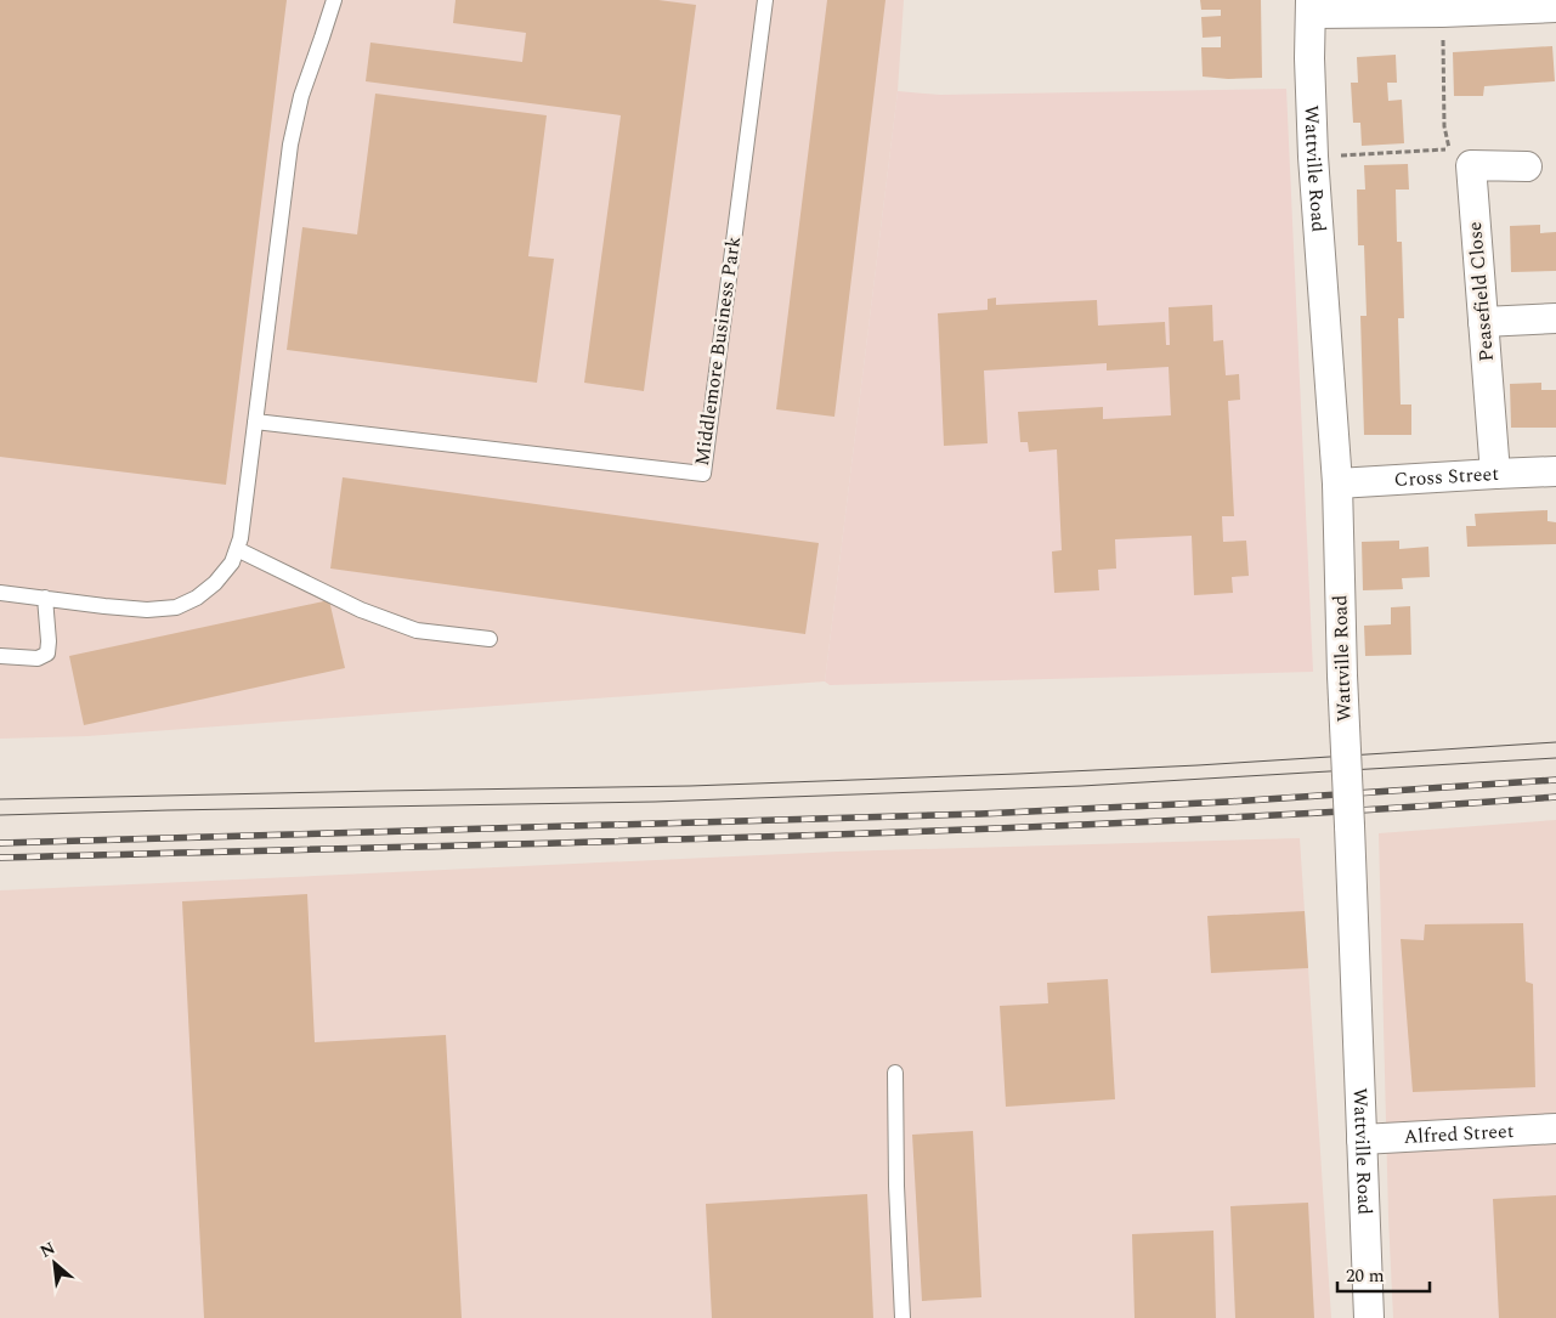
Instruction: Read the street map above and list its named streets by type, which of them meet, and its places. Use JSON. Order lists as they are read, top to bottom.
{
  "streets": {
    "street": [
      "Wattville Road",
      "Peasefield Close",
      "Cross Street",
      "Alfred Street"
    ],
    "lane": ["Middlemore Business Park"]
  },
  "crossings": [
    ["Wattville Road", "Cross Street"],
    ["Wattville Road", "Alfred Street"],
    ["Peasefield Close", "Cross Street"]
  ],
  "scale_bar": "20 m",
  "north": "top left"
}
